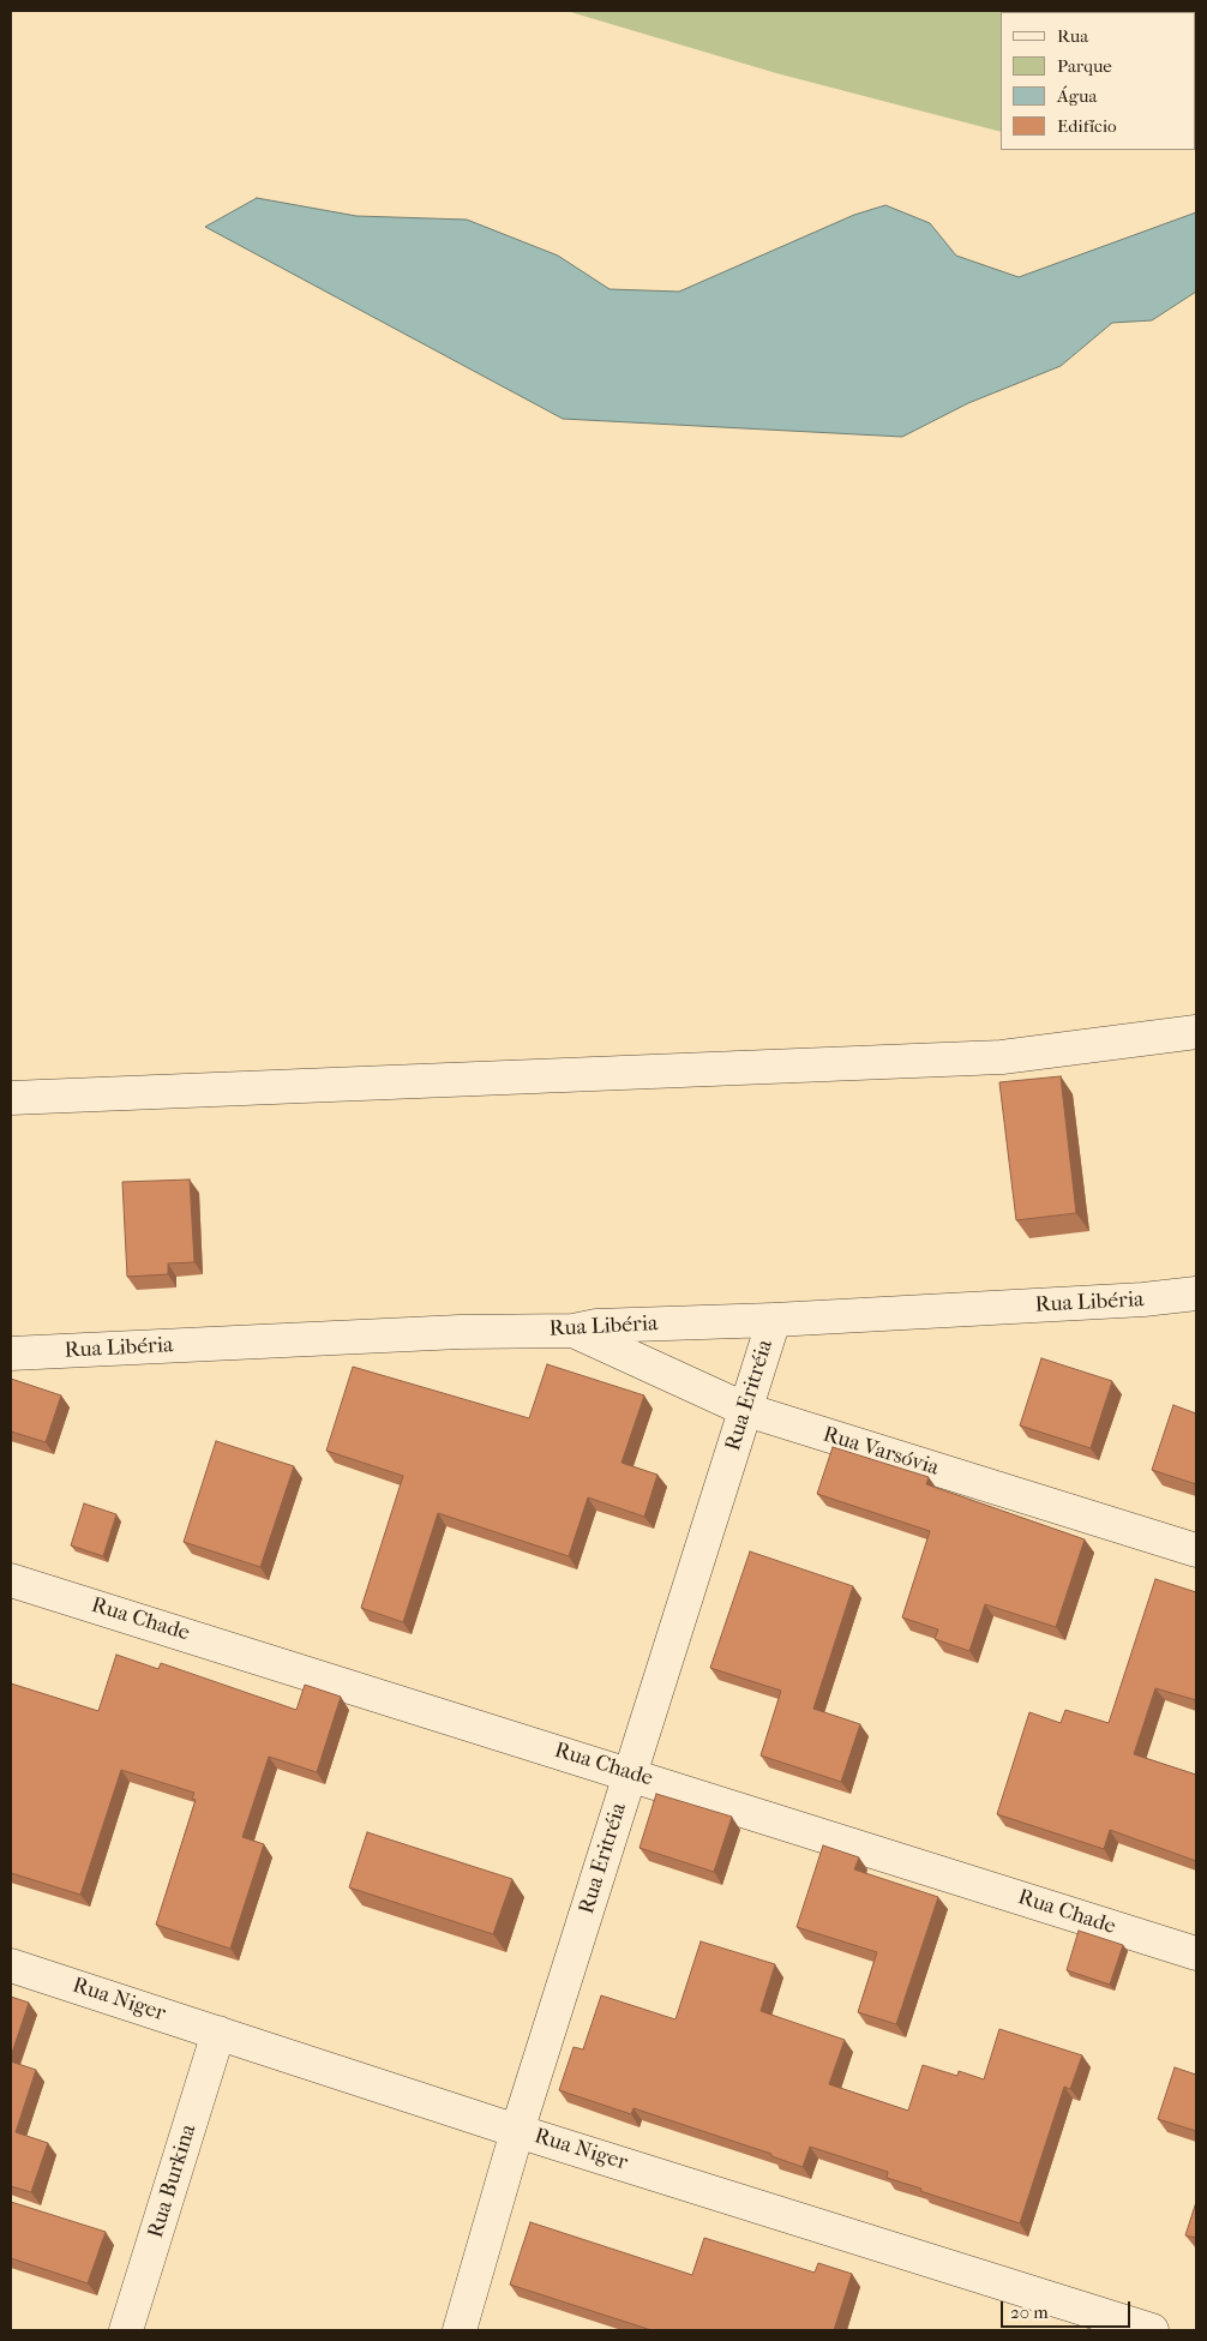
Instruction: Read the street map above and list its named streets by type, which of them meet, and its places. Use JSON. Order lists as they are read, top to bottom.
{
  "streets": {
    "street": [
      "Rua Libéria",
      "Rua Eritréia",
      "Rua Varsóvia",
      "Rua Chade",
      "Rua Niger",
      "Rua Burkina"
    ]
  },
  "crossings": [
    ["Rua Libéria", "Rua Eritréia"],
    ["Rua Libéria", "Rua Varsóvia"],
    ["Rua Eritréia", "Rua Varsóvia"],
    ["Rua Eritréia", "Rua Chade"],
    ["Rua Eritréia", "Rua Niger"],
    ["Rua Niger", "Rua Burkina"]
  ],
  "legend": [
    "Rua",
    "Parque",
    "Água",
    "Edifício"
  ],
  "scale_bar": "20 m"
}
